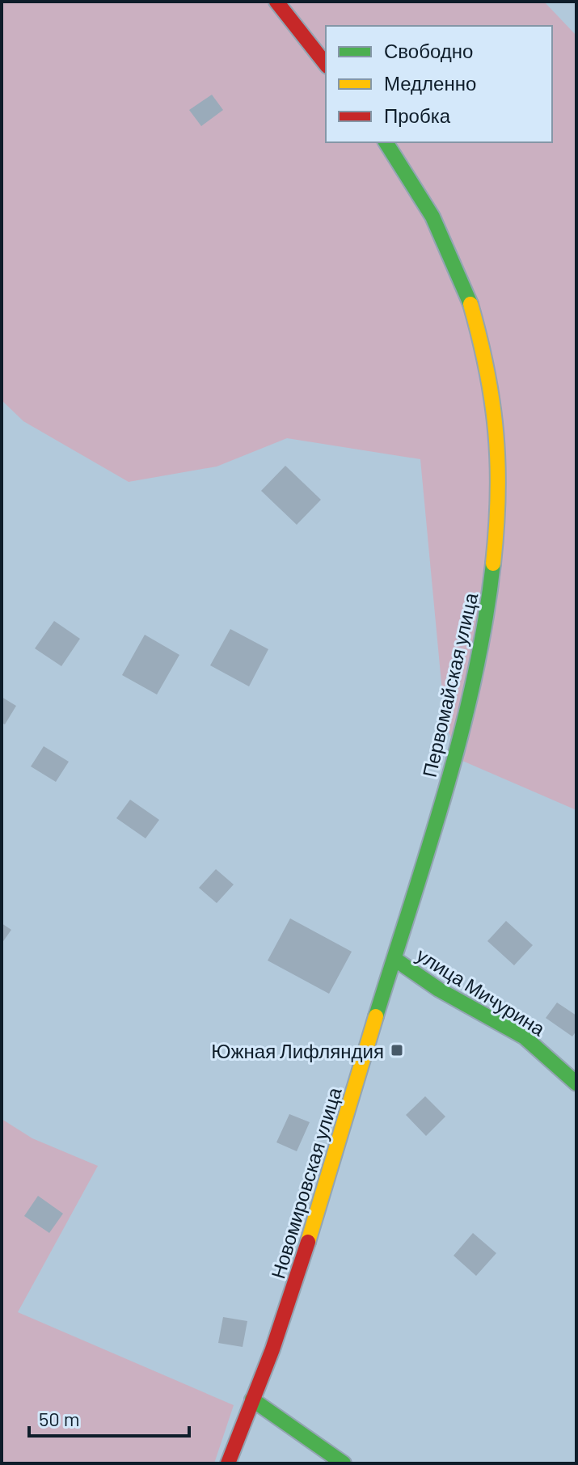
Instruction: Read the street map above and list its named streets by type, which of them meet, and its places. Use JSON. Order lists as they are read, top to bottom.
{
  "streets": {
    "main road": ["Первомайская улица", "улица Мичурина", "Новомировская улица"]
  },
  "crossings": [
    ["Первомайская улица", "Новомировская улица"],
    ["улица Мичурина", "Новомировская улица"]
  ],
  "places": {
    "transit": ["Южная Лифляндия"]
  },
  "legend": ["Свободно", "Медленно", "Пробка"],
  "scale_bar": "50 m"
}
